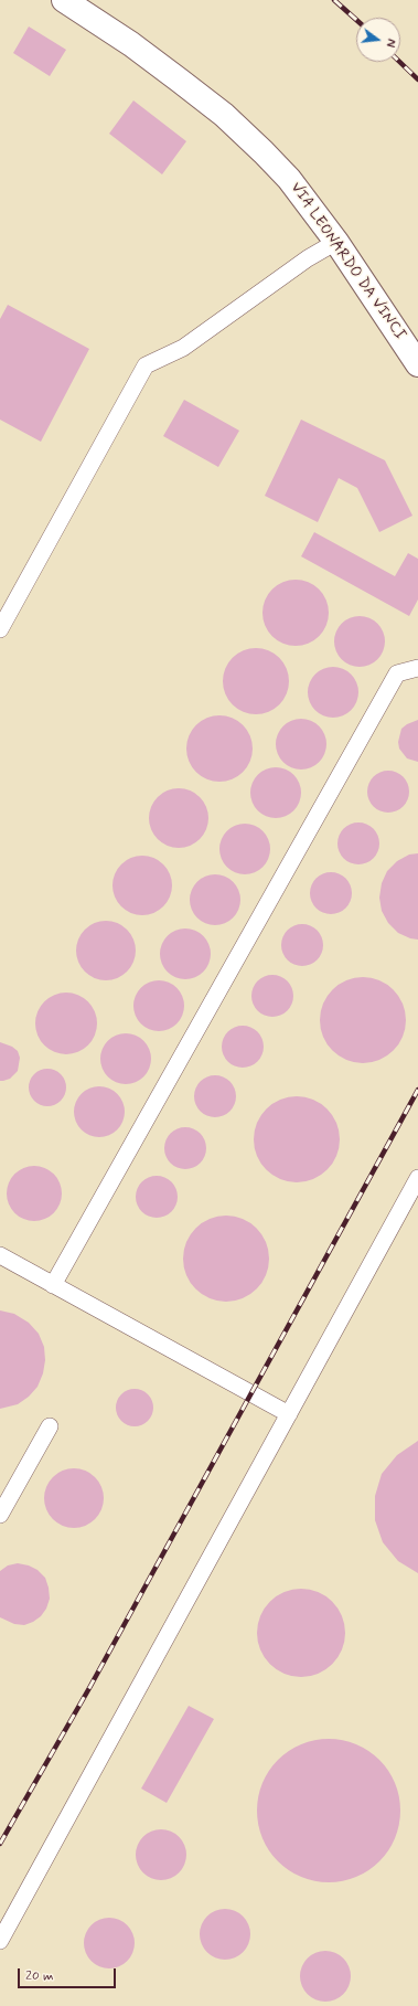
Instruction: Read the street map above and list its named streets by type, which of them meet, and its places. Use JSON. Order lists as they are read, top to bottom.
{
  "streets": {
    "street": ["VIA LEONARDO DA VINCI"]
  },
  "scale_bar": "20 m",
  "north": "right"
}
